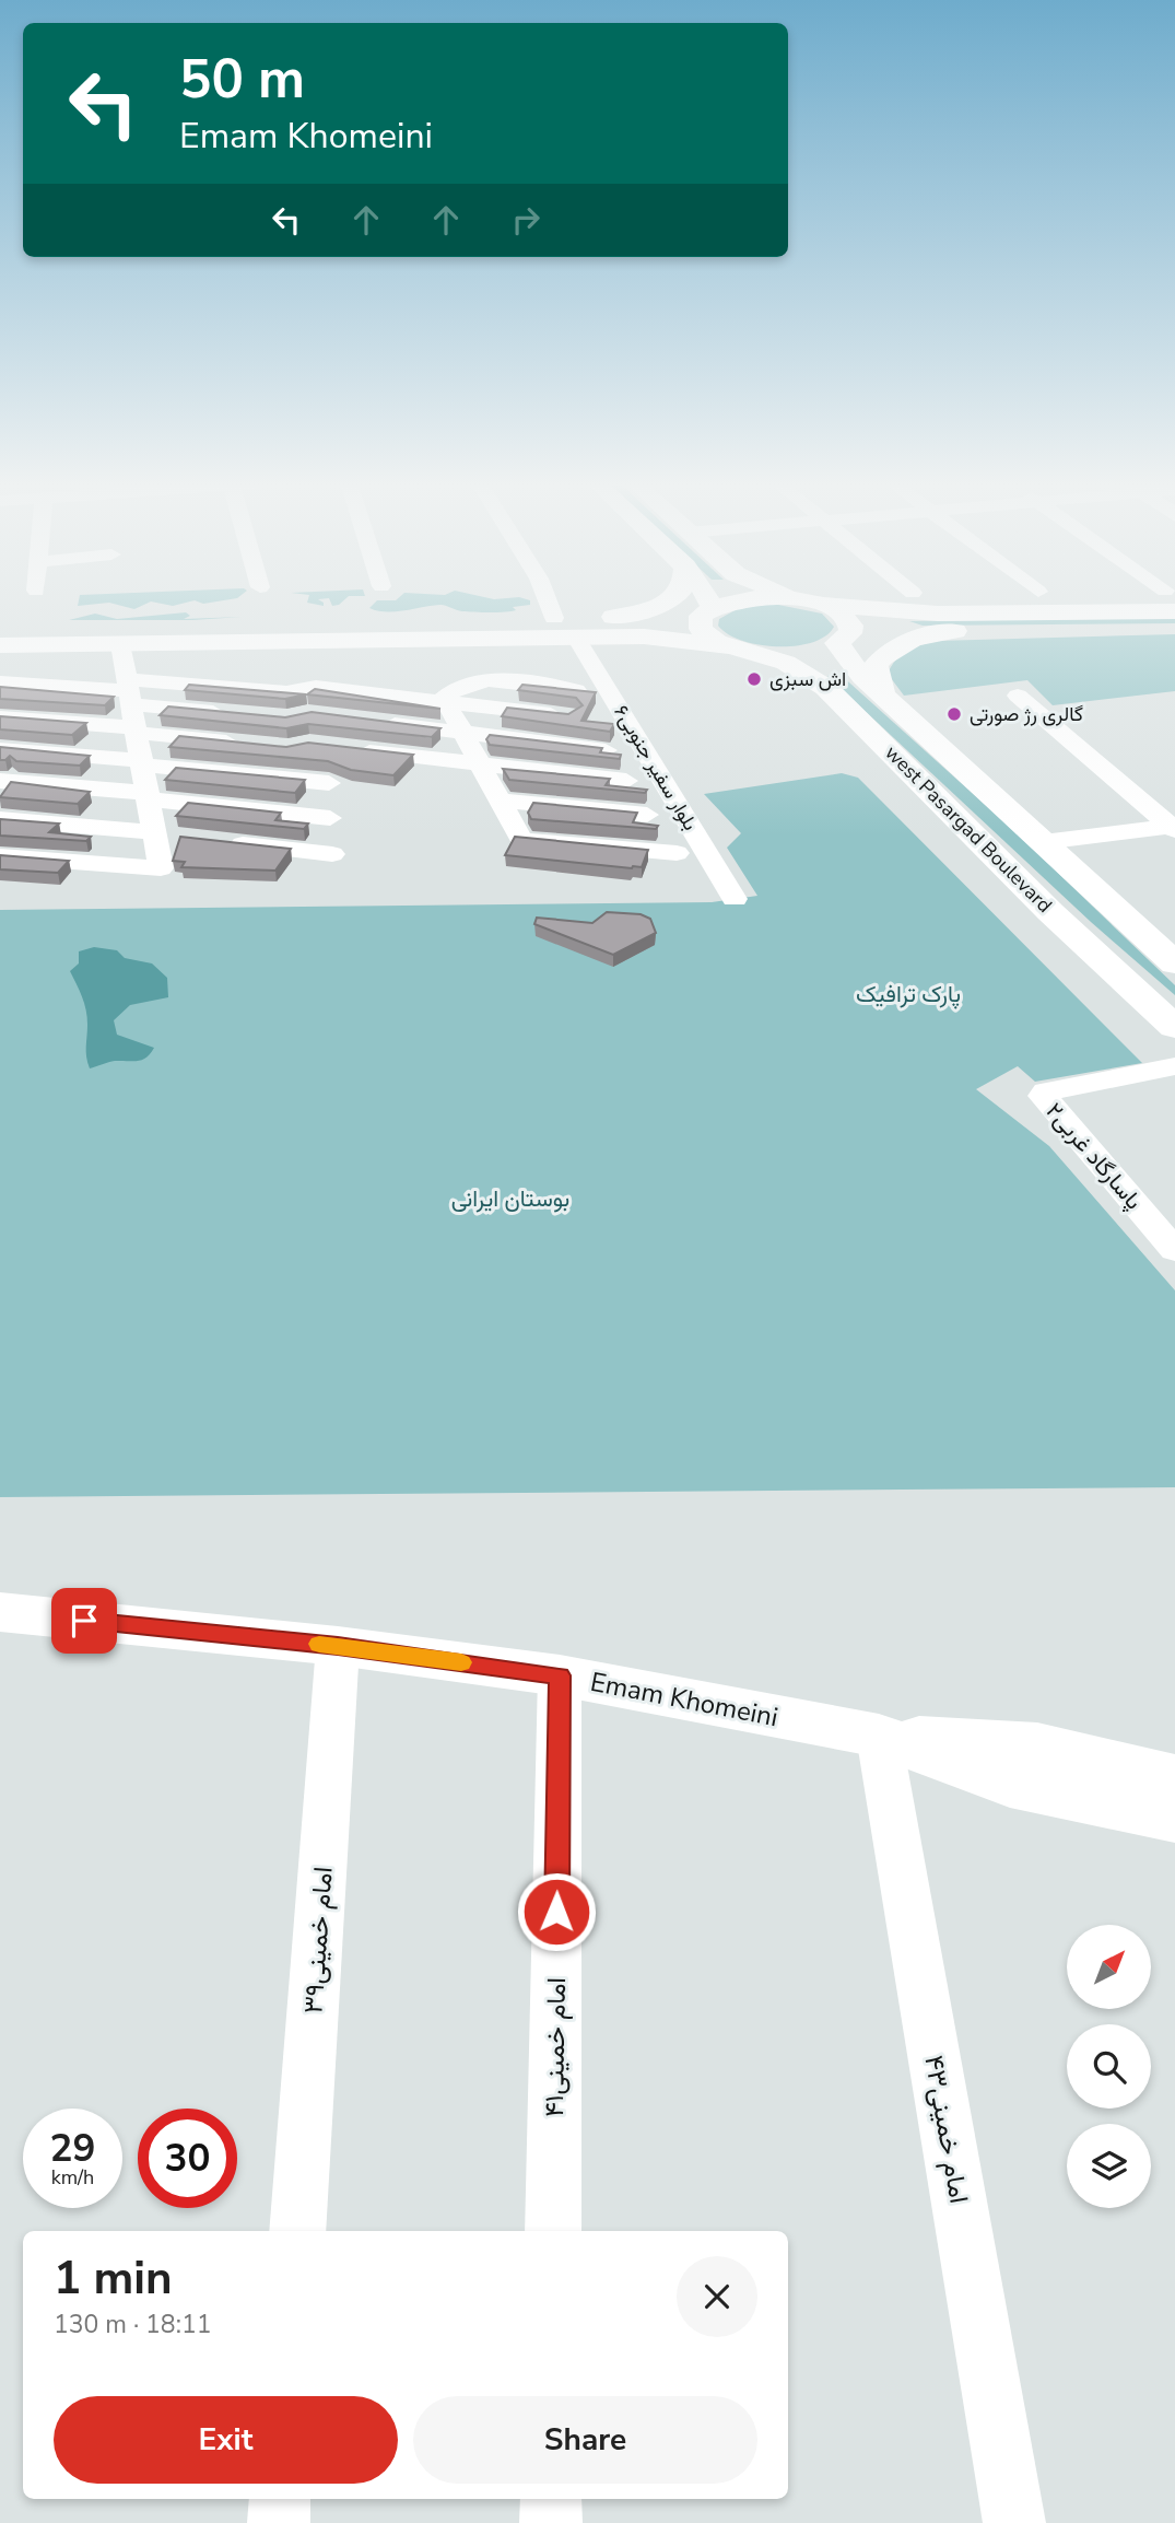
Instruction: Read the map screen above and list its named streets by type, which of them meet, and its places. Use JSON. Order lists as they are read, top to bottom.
{
  "streets": {
    "main road": ["west Pasargad Boulevard", "Emam Khomeini"],
    "street": [
      "بلوار سفیر جنوبی۶",
      "پاسارگاد غربی۲",
      "امام خمینی۳۹",
      "امام خمینی۴۱",
      "امام خمینی۴۳"
    ]
  },
  "crossings": [
    ["Emam Khomeini", "امام خمینی۳۹"],
    ["Emam Khomeini", "امام خمینی۴۱"],
    ["Emam Khomeini", "امام خمینی۴۳"]
  ],
  "parks": ["پارک ترافیک", "بوستان ایرانی"],
  "places": ["اش سبزی", "گالری رژ صورتی"],
  "north": "top right",
  "page": {
    "turn": ["50 m", "Emam Khomeini"],
    "speed": "29 km/h",
    "limit": "30",
    "heading": ["1 min", "130 m · 18:11"],
    "buttons": ["Exit", "Share"]
  }
}
